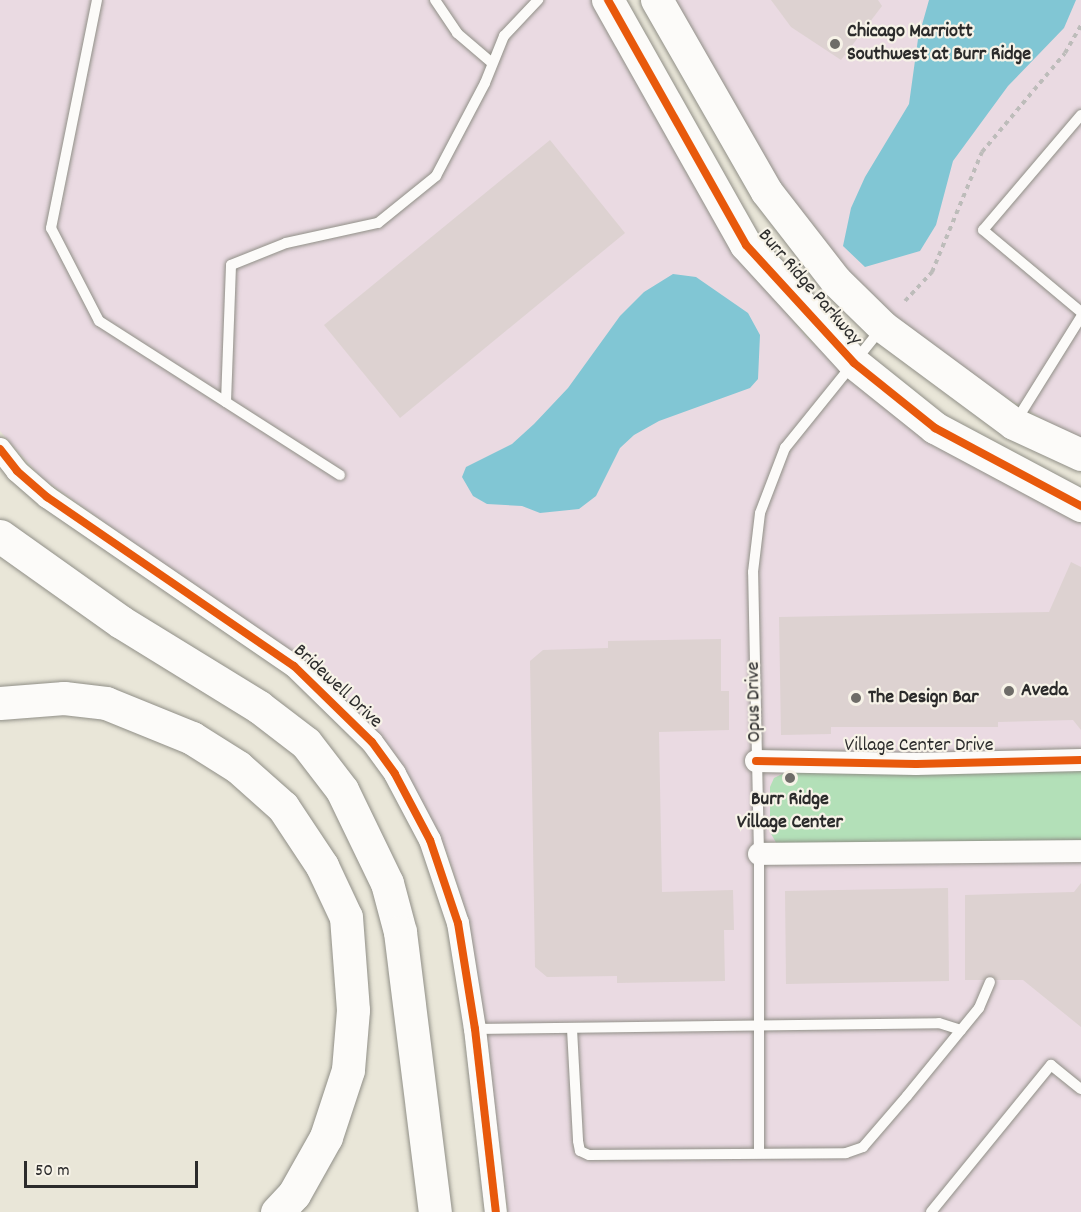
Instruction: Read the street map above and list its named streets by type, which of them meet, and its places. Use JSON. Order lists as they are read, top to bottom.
{
  "streets": {
    "street": ["Burr Ridge Parkway", "Bridewell Drive", "Village Center Drive"],
    "lane": ["Opus Drive"]
  },
  "crossings": [
    ["Burr Ridge Parkway", "Opus Drive"],
    ["Opus Drive", "Village Center Drive"]
  ],
  "places": [
    "Chicago Marriott Southwest at Burr Ridge",
    "Aveda",
    "The Design Bar",
    "Burr Ridge Village Center"
  ],
  "scale_bar": "50 m"
}
